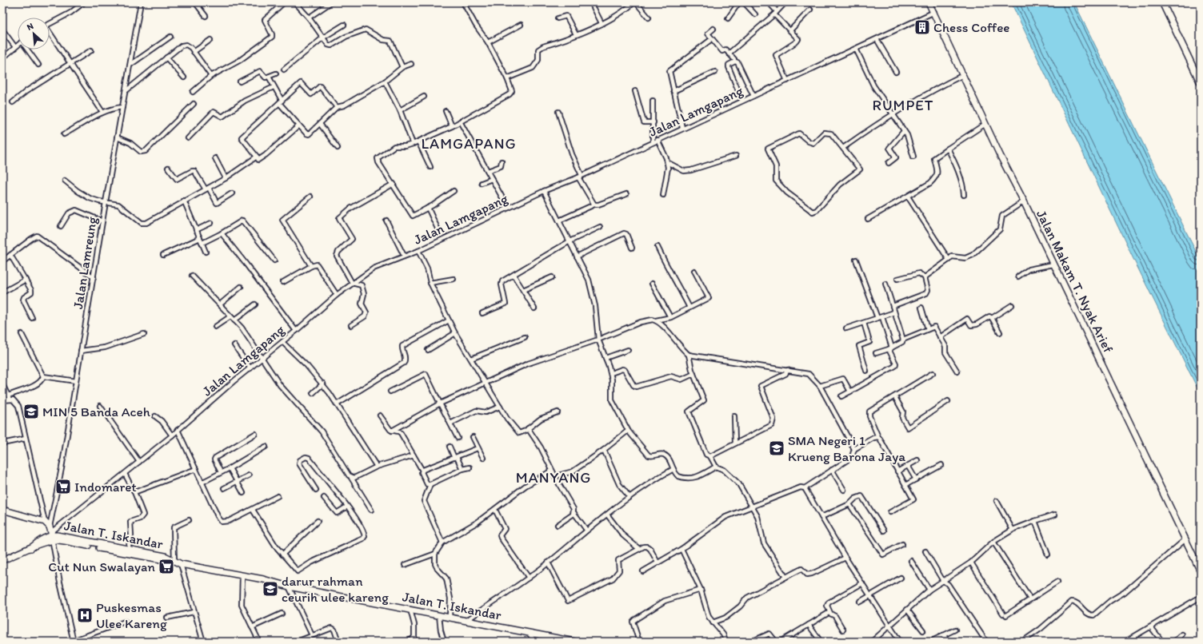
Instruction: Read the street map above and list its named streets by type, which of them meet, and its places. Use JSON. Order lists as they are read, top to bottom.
{
  "streets": {
    "street": [
      "Jalan Lamgapang",
      "Jalan Lamreung",
      "Jalan Makam T. Nyak Arief",
      "Jalan T. Iskandar"
    ]
  },
  "crossings": [
    ["Jalan Lamgapang", "Jalan Lamreung"],
    ["Jalan Lamgapang", "Jalan Makam T. Nyak Arief"],
    ["Jalan Lamgapang", "Jalan T. Iskandar"],
    ["Jalan Lamreung", "Jalan T. Iskandar"]
  ],
  "districts": ["RUMPET", "LAMGAPANG", "MANYANG"],
  "places": {
    "building": ["Chess Coffee"],
    "school or university": ["MIN 5 Banda Aceh", "SMA Negeri 1 Krueng Barona Jaya", "darur rahman ceurih ulee kareng"],
    "supermarket": ["Indomaret", "Cut Nun Swalayan"],
    "hospital": ["Puskesmas Ulee Kareng"]
  },
  "north": "top left"
}
